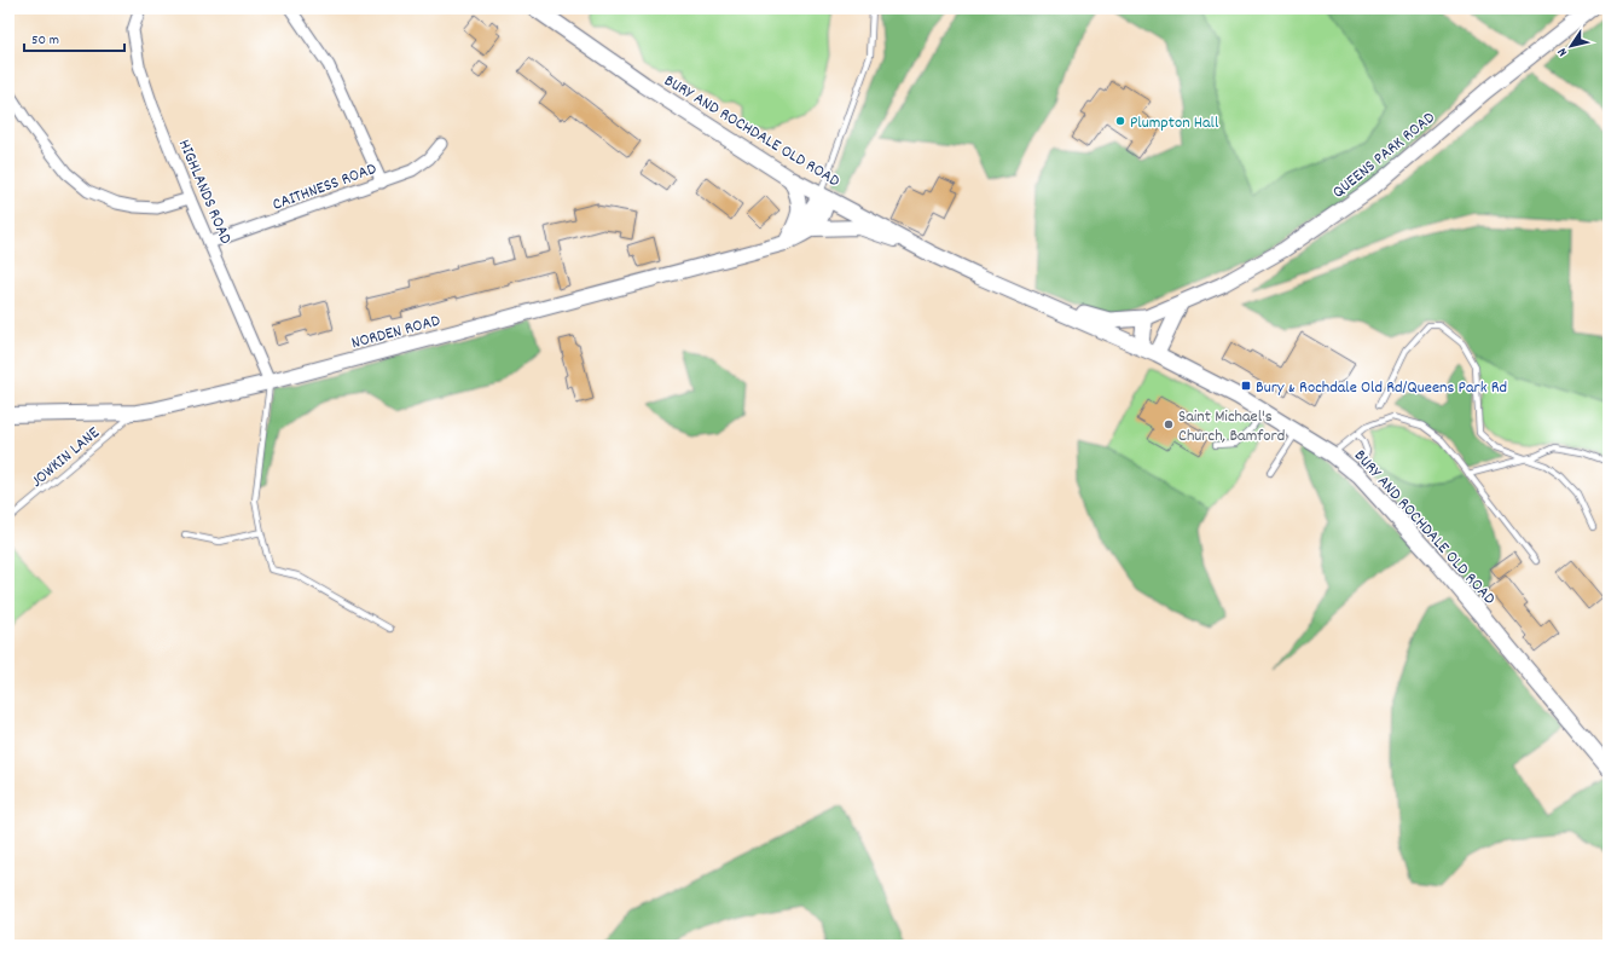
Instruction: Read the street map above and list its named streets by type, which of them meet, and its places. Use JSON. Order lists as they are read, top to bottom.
{
  "streets": {
    "main road": ["BURY AND ROCHDALE OLD ROAD"],
    "street": [
      "QUEENS PARK ROAD",
      "CAITHNESS ROAD",
      "HIGHLANDS ROAD",
      "NORDEN ROAD"
    ],
    "lane": ["JOWKIN LANE"]
  },
  "crossings": [
    ["BURY AND ROCHDALE OLD ROAD", "QUEENS PARK ROAD"],
    ["CAITHNESS ROAD", "HIGHLANDS ROAD"],
    ["HIGHLANDS ROAD", "NORDEN ROAD"],
    ["NORDEN ROAD", "JOWKIN LANE"]
  ],
  "places": {
    "other": ["Plumpton Hall", "Saint Michael's Church, Bamford"],
    "transit": ["Bury & Rochdale Old Rd/Queens Park Rd"]
  },
  "scale_bar": "50 m",
  "north": "bottom left"
}
